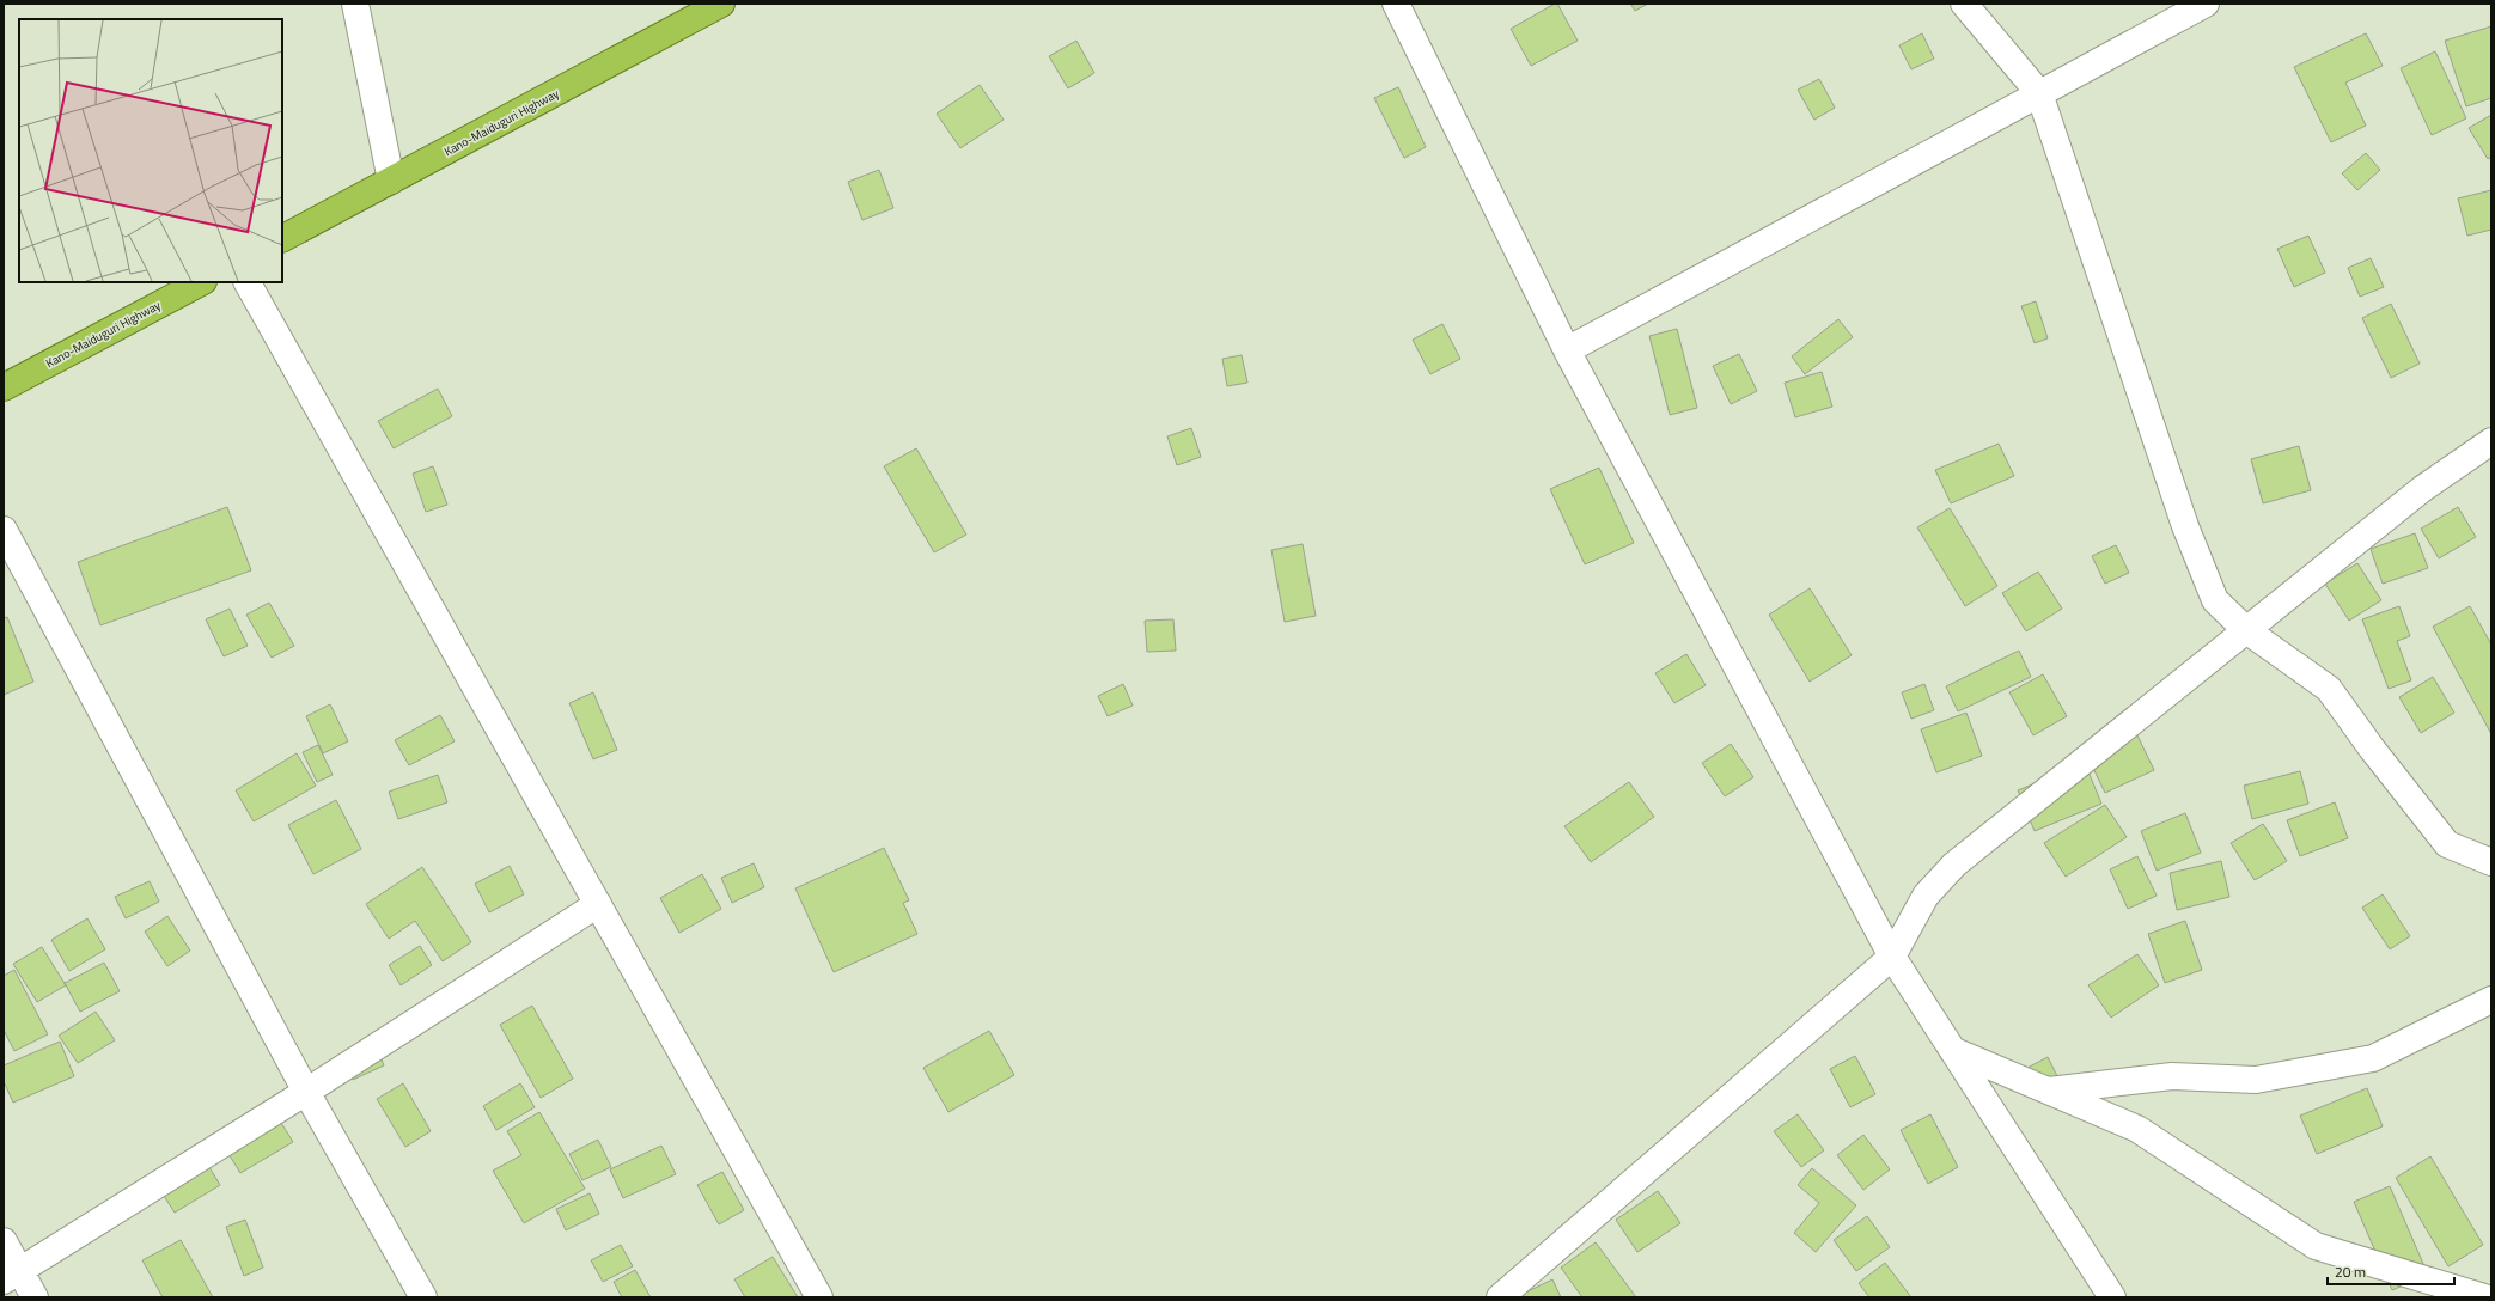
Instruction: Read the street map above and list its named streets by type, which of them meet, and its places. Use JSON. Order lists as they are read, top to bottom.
{
  "streets": {
    "highway": ["Kano-Maiduguri Highway"]
  },
  "scale_bar": "20 m"
}
